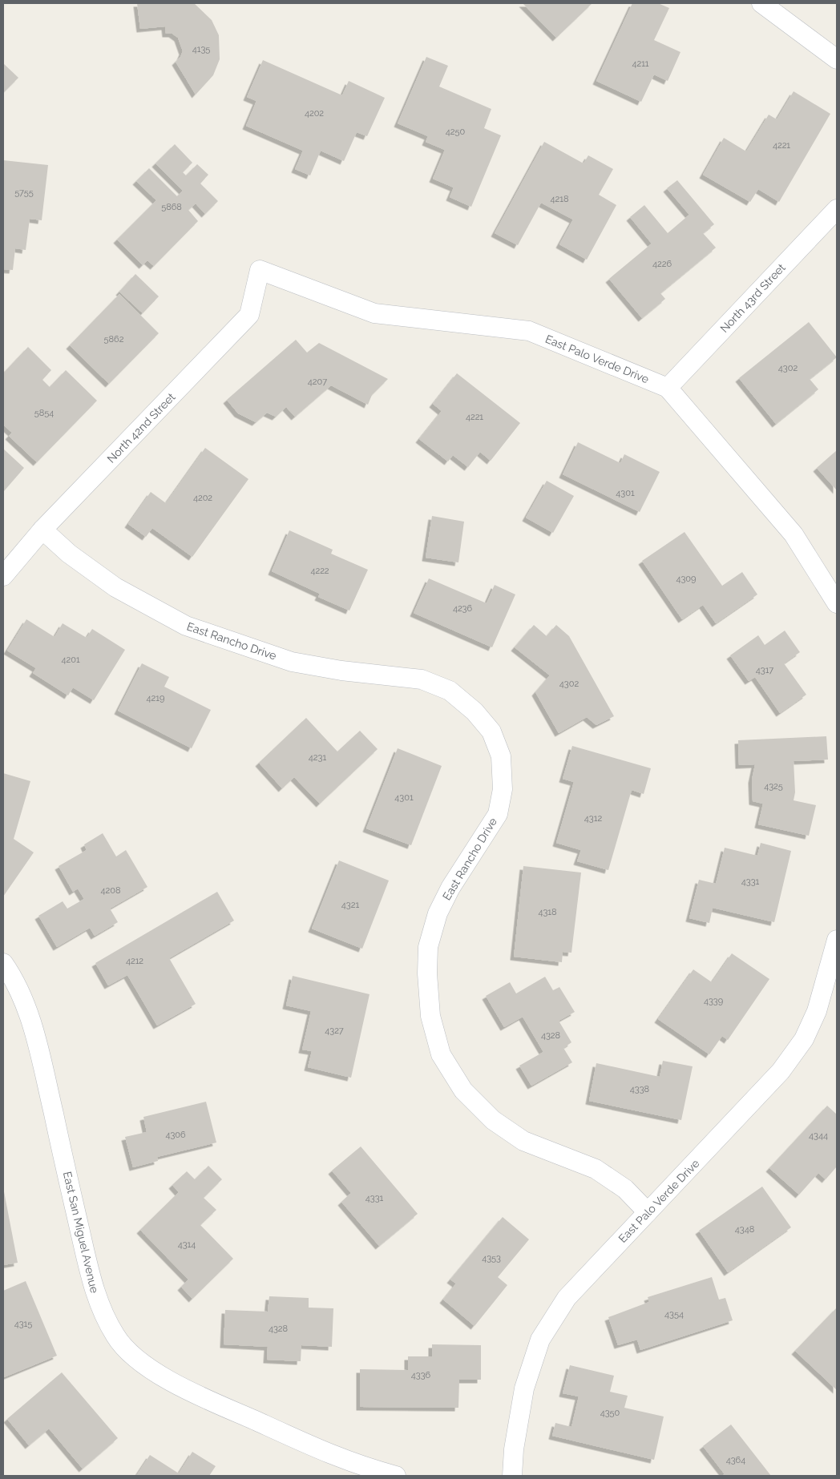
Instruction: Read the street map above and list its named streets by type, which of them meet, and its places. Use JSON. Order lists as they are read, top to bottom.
{
  "streets": {
    "street": [
      "North 43rd Street",
      "East Palo Verde Drive",
      "North 42nd Street",
      "East Rancho Drive",
      "East San Miguel Avenue"
    ]
  },
  "crossings": [
    ["North 43rd Street", "East Palo Verde Drive"],
    ["East Palo Verde Drive", "North 42nd Street"],
    ["East Palo Verde Drive", "East Rancho Drive"],
    ["North 42nd Street", "East Rancho Drive"]
  ],
  "house_numbers": [
    "4135",
    "4211",
    "4202",
    "4250",
    "4221",
    "5755",
    "4218",
    "5868",
    "4226",
    "5862",
    "4302",
    "4207",
    "5854",
    "4221",
    "4301",
    "4202",
    "4222",
    "4309",
    "4236",
    "4201",
    "4317",
    "4302",
    "4219",
    "4231",
    "4325",
    "4301",
    "4312",
    "4331",
    "4208",
    "4321",
    "4318",
    "4212",
    "4339",
    "4327",
    "4328",
    "4338",
    "4306",
    "4344",
    "4331",
    "4348",
    "4314",
    "4353",
    "4354",
    "4315",
    "4328",
    "4336",
    "4350",
    "4364"
  ]
}
